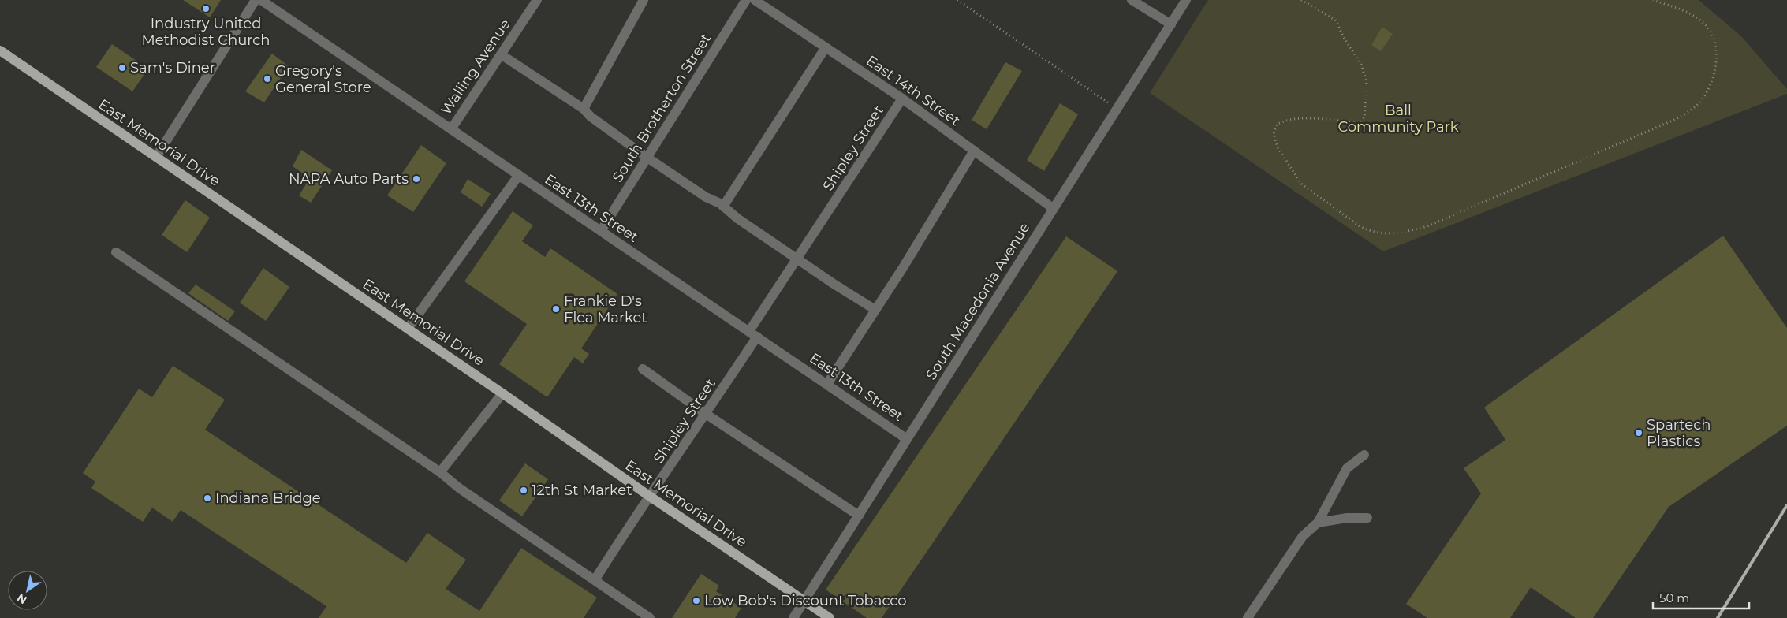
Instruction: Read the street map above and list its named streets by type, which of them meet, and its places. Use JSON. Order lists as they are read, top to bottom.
{
  "streets": {
    "main road": ["East Memorial Drive"],
    "street": [
      "Walling Avenue",
      "East 14th Street",
      "South Brotherton Street",
      "Shipley Street",
      "East 13th Street",
      "South Macedonia Avenue"
    ]
  },
  "crossings": [
    ["Walling Avenue", "East 13th Street"],
    ["East 14th Street", "Shipley Street"],
    ["East 14th Street", "South Macedonia Avenue"],
    ["South Brotherton Street", "East 13th Street"],
    ["East Memorial Drive", "Shipley Street"],
    ["East Memorial Drive", "South Macedonia Avenue"],
    ["Shipley Street", "East 13th Street"],
    ["East 13th Street", "South Macedonia Avenue"]
  ],
  "parks": ["Ball Community Park"],
  "places": [
    "Industry United Methodist Church",
    "Sam's Diner",
    "Gregory's General Store",
    "NAPA Auto Parts",
    "Frankie D's Flea Market",
    "Spartech Plastics",
    "12th St Market",
    "Indiana Bridge",
    "Low Bob's Discount Tobacco"
  ],
  "scale_bar": "50 m",
  "north": "bottom left"
}
